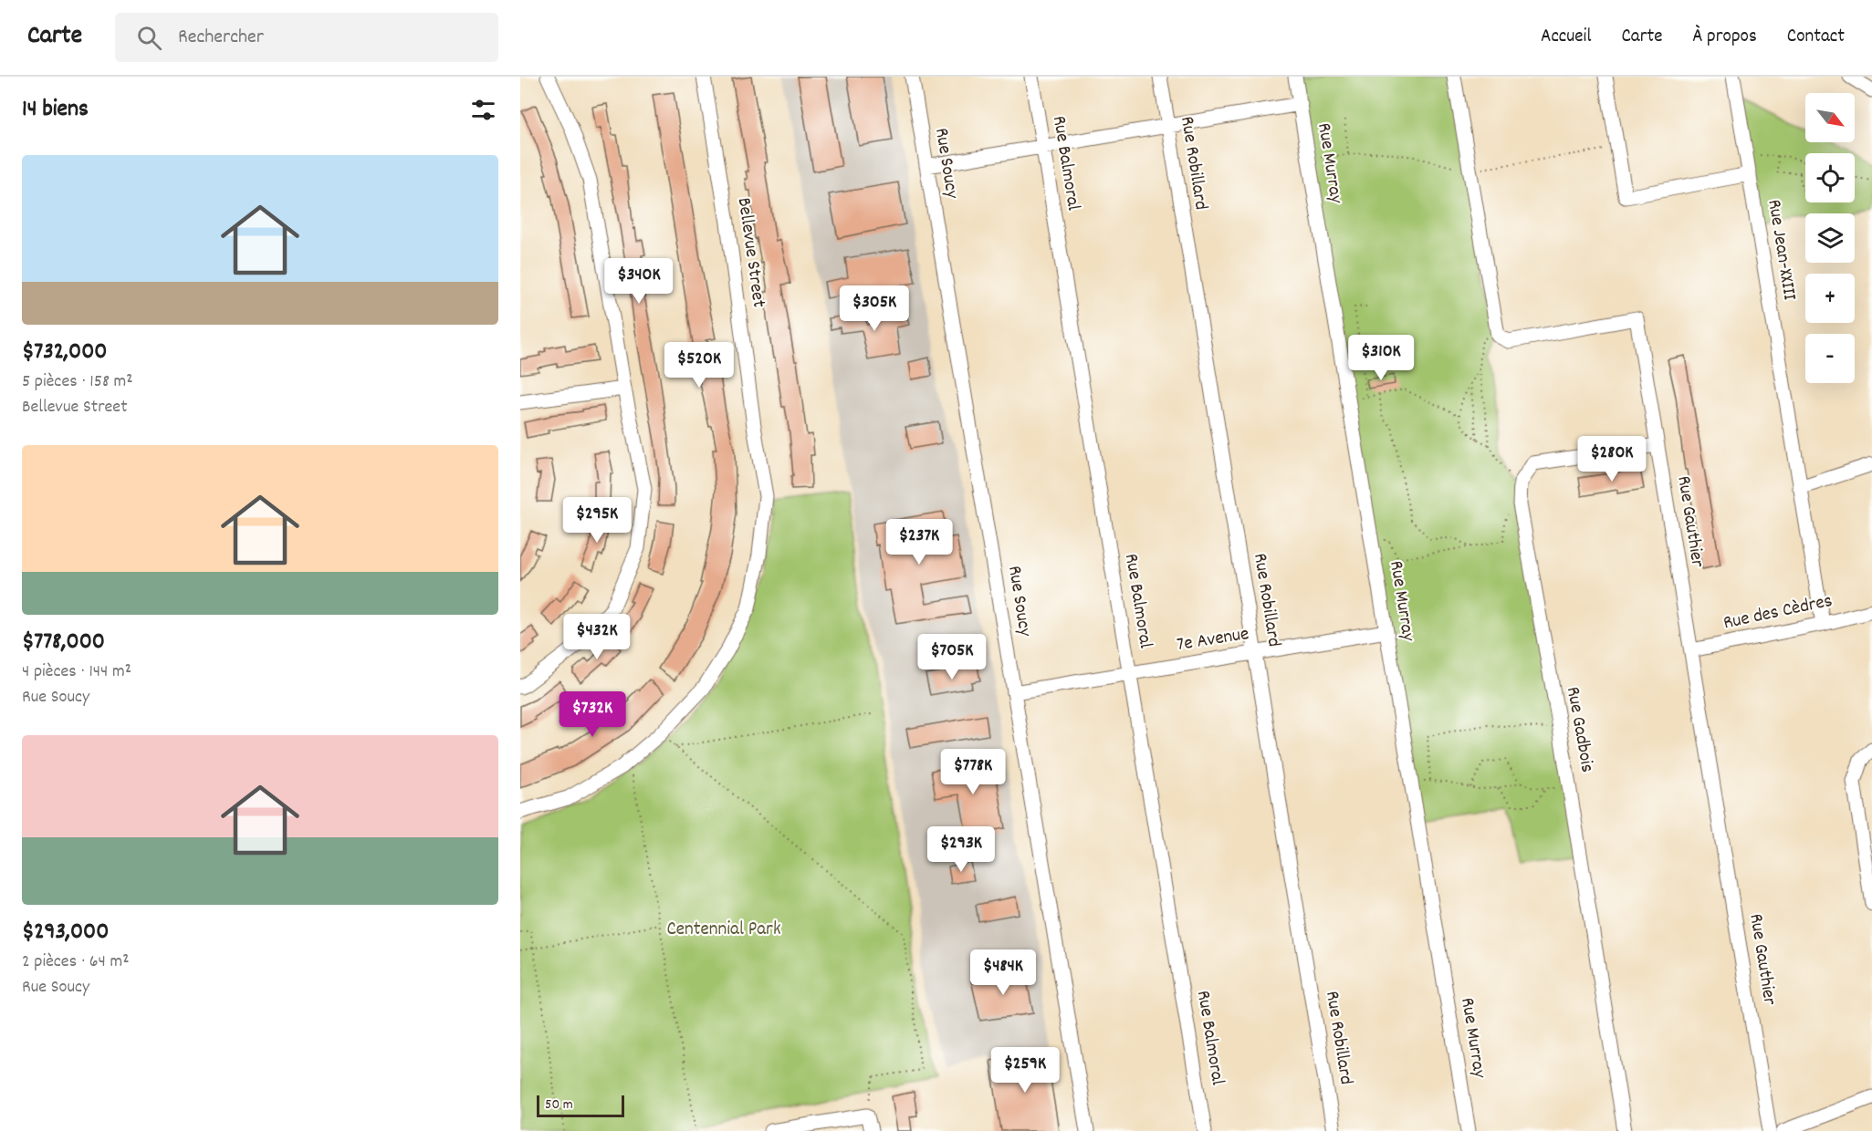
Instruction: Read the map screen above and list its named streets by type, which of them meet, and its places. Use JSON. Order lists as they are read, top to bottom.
{
  "streets": {
    "street": [
      "Rue Soucy",
      "Rue Balmoral",
      "Rue Robillard",
      "Rue Murray",
      "Rue Jean-XXIII",
      "Bellevue Street",
      "Rue Gauthier",
      "Rue des Cèdres",
      "7e Avenue",
      "Rue Gadbois"
    ]
  },
  "crossings": [
    ["Rue Soucy", "7e Avenue"],
    ["Rue Balmoral", "7e Avenue"],
    ["Rue Robillard", "7e Avenue"],
    ["Rue Murray", "7e Avenue"],
    ["Rue Jean-XXIII", "Rue des Cèdres"],
    ["Rue Gauthier", "Rue des Cèdres"]
  ],
  "parks": ["Centennial Park"],
  "scale_bar": "50 m",
  "north": "bottom right",
  "page": {
    "header": "Carte",
    "search": "Rechercher",
    "nav": [
      "Accueil",
      "Carte",
      "À propos",
      "Contact"
    ],
    "heading": "14 biens",
    "map_buttons": ["+", "−"],
    "list": [
      {
        "name": "$732,000",
        "note": "5 pièces · 158 m² · Bellevue Street"
      },
      {
        "name": "$778,000",
        "note": "4 pièces · 144 m² · Rue Soucy"
      },
      {
        "name": "$293,000",
        "note": "2 pièces · 64 m² · Rue Soucy"
      }
    ],
    "price": [
      "$340K",
      "$305K",
      "$310K",
      "$520K",
      "$280K",
      "$295K",
      "$237K",
      "$432K",
      "$705K",
      "$732K",
      "$778K",
      "$293K",
      "$484K",
      "$259K"
    ],
    "scale": "50 m"
  }
}
